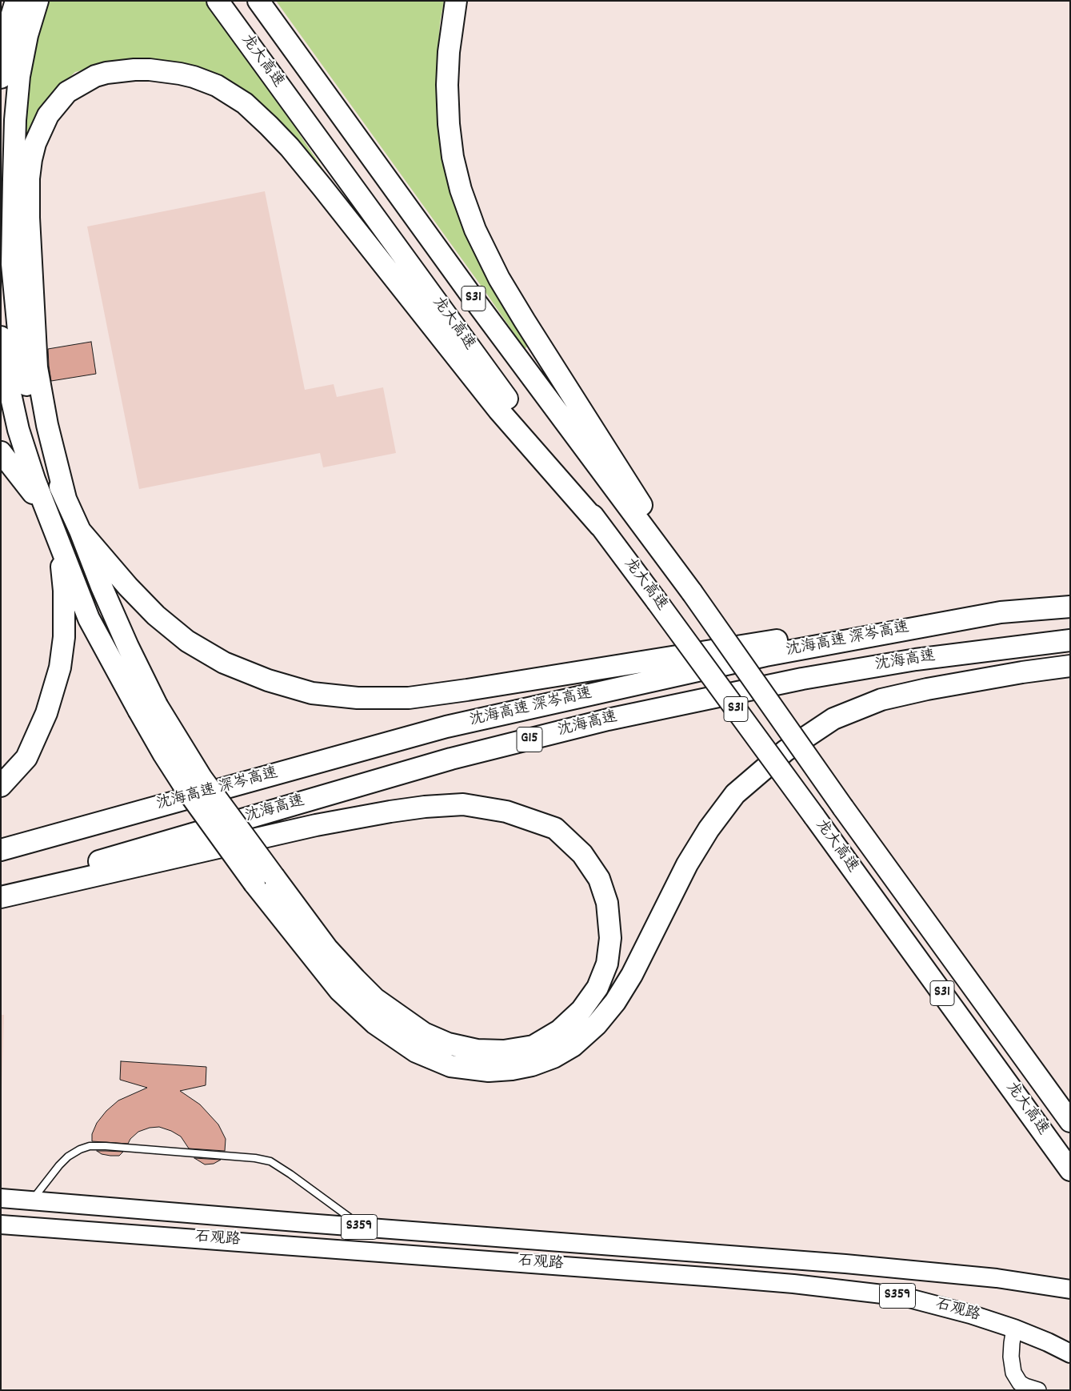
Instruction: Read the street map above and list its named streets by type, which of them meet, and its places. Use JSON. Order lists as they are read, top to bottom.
{
  "streets": {
    "highway": [
      "龙大高速",
      "S31",
      "沈海高速 深岑高速",
      "沈海高速",
      "G15"
    ],
    "main road": ["S359", "石观路"]
  }
}
